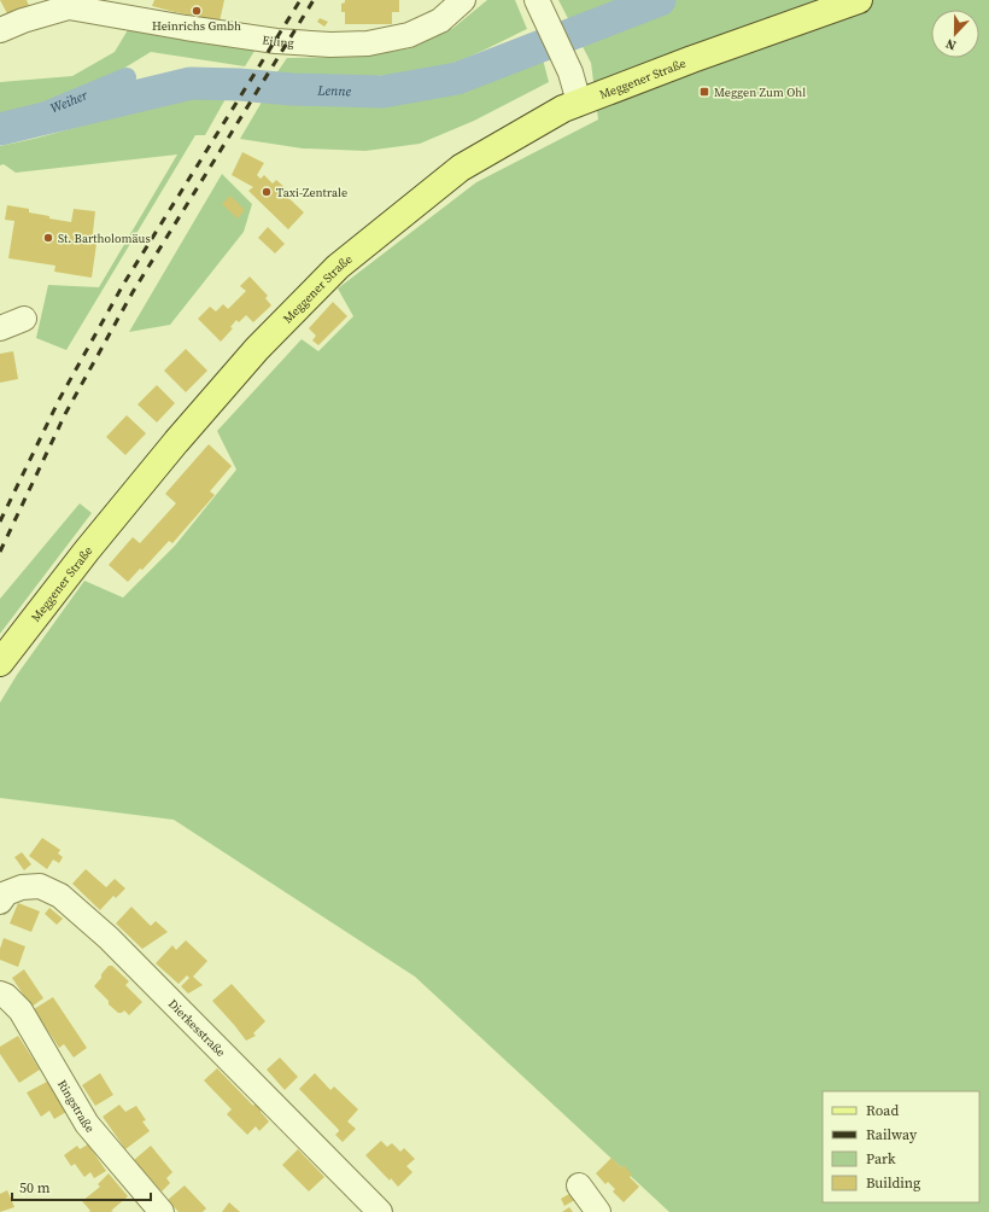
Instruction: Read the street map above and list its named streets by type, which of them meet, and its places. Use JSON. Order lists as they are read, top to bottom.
{
  "streets": {
    "main road": ["Meggener Straße"],
    "street": ["Eiling", "Dierkesstraße", "Ringstraße"]
  },
  "water": ["Lenne", "Weiher"],
  "places": {
    "other": ["Heinrichs Gmbh", "Taxi-Zentrale", "St. Bartholomäus"],
    "transit": ["Meggen Zum Ohl"]
  },
  "legend": [
    "Road",
    "Railway",
    "Park",
    "Building"
  ],
  "scale_bar": "50 m",
  "north": "bottom"
}
